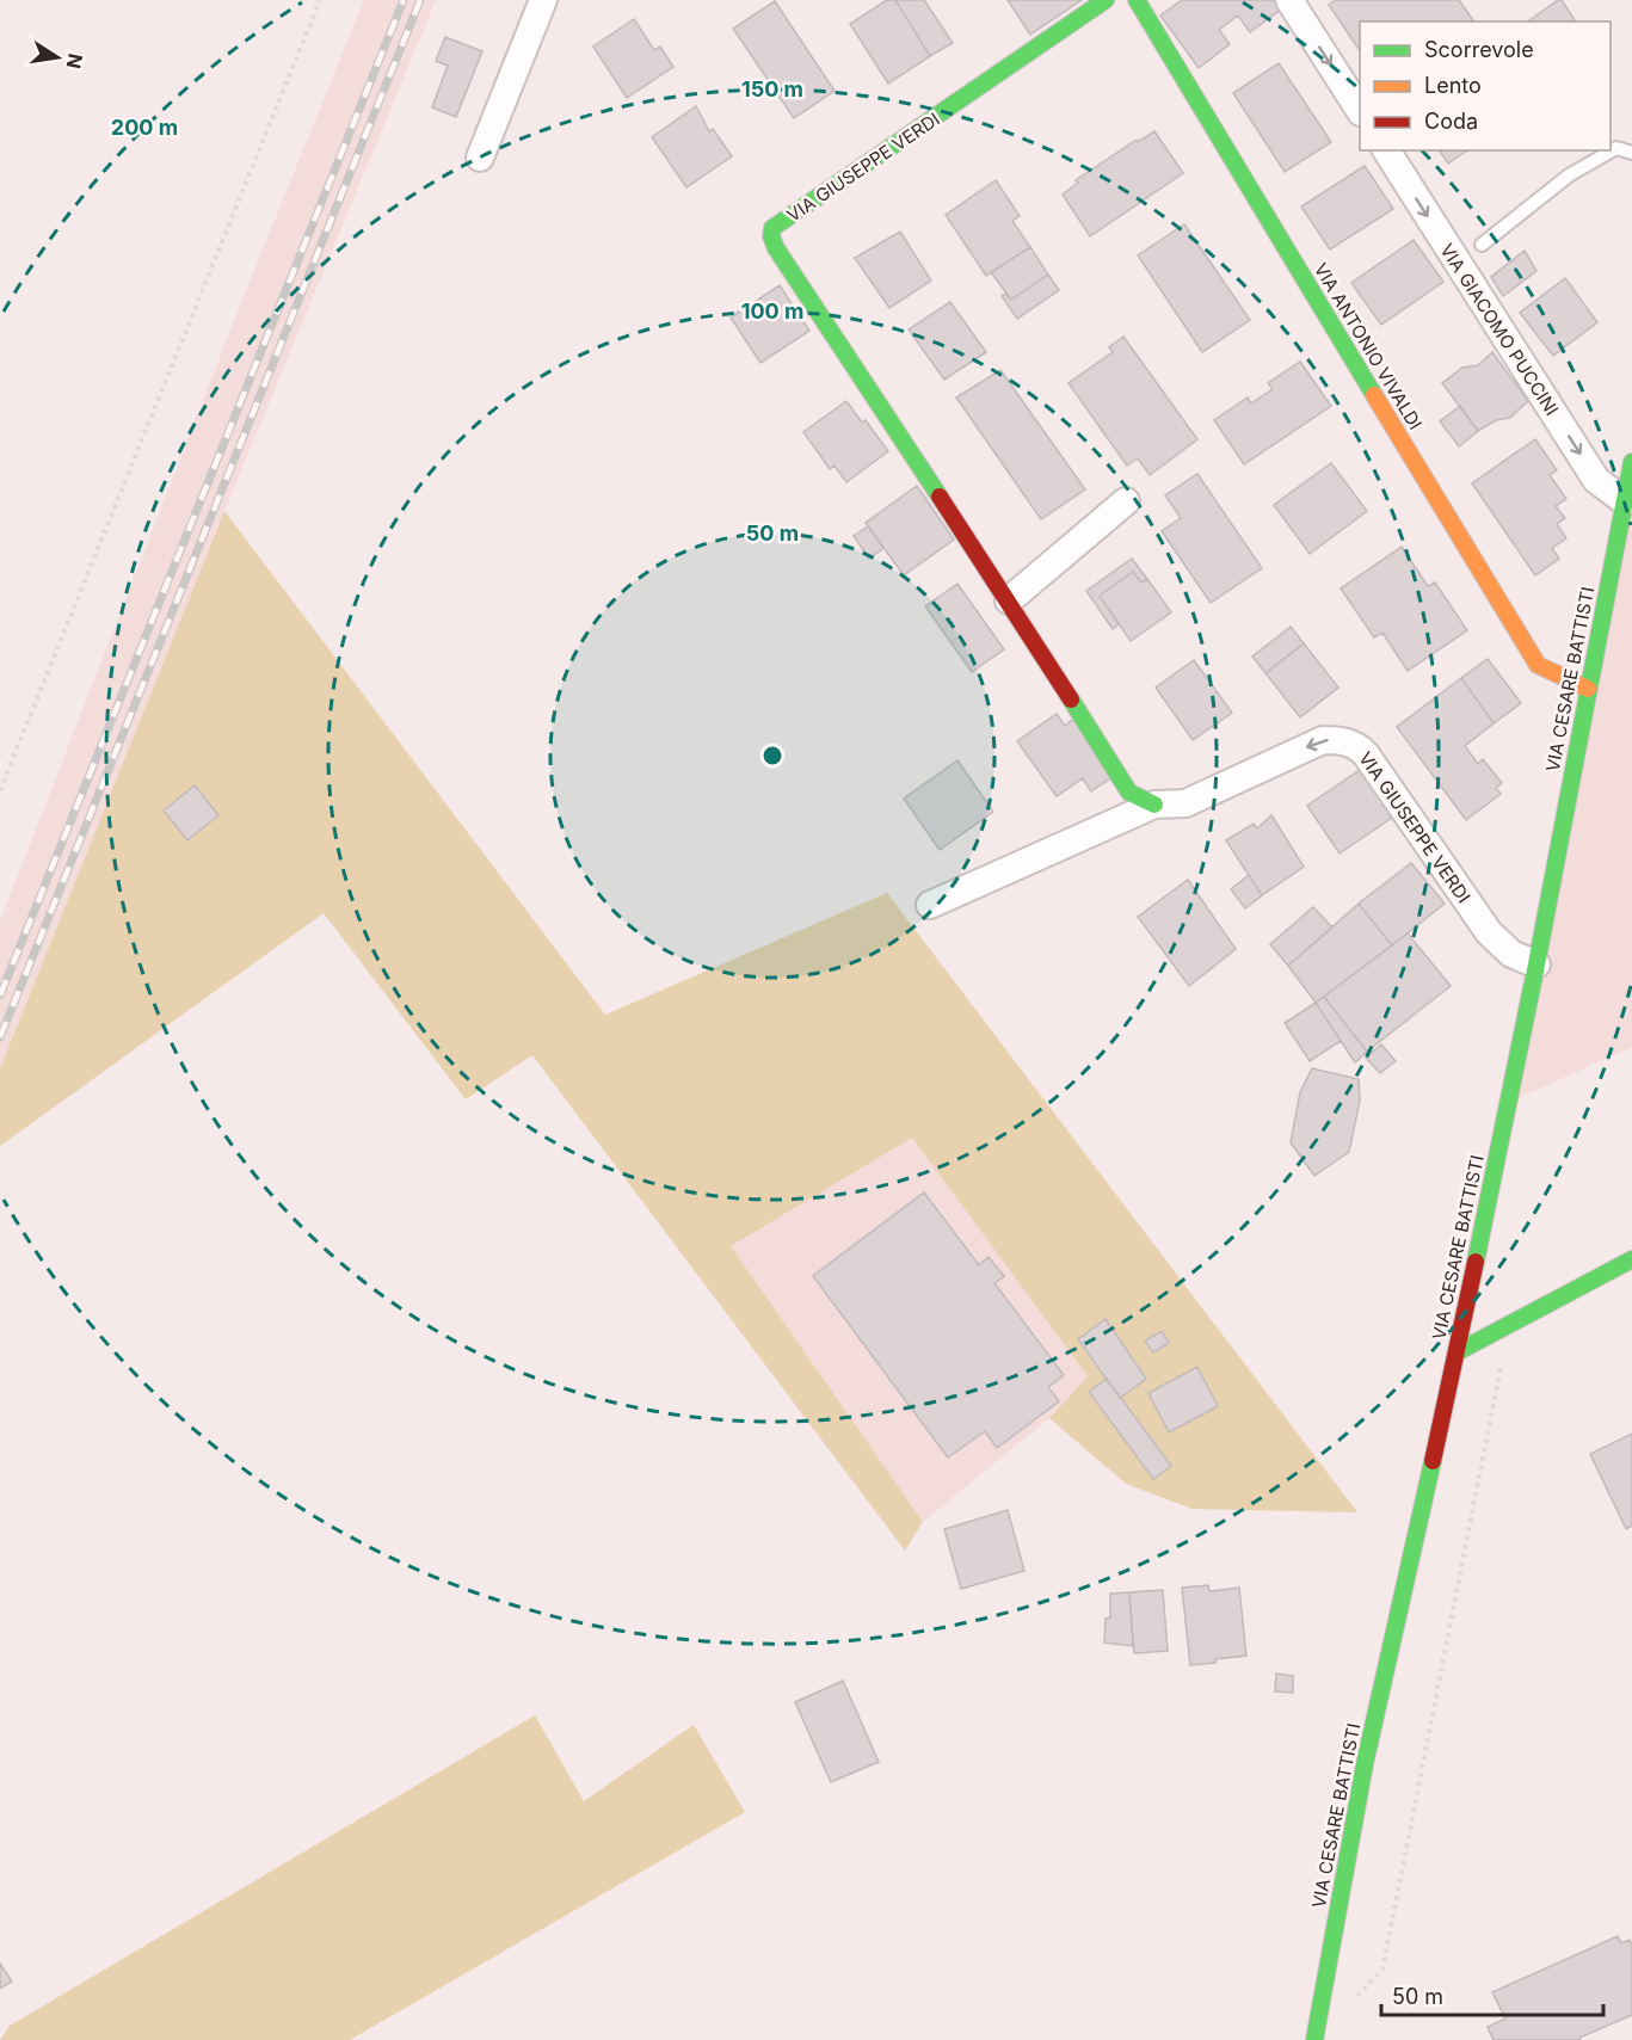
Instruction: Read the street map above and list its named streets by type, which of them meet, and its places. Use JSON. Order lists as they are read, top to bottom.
{
  "streets": {
    "street": [
      "VIA GIUSEPPE VERDI",
      "VIA GIACOMO PUCCINI",
      "VIA ANTONIO VIVALDI",
      "VIA CESARE BATTISTI"
    ]
  },
  "crossings": [
    ["VIA GIUSEPPE VERDI", "VIA CESARE BATTISTI"],
    ["VIA GIACOMO PUCCINI", "VIA CESARE BATTISTI"],
    ["VIA ANTONIO VIVALDI", "VIA CESARE BATTISTI"]
  ],
  "one_way": ["VIA GIACOMO PUCCINI"],
  "legend": ["Scorrevole", "Lento", "Coda"],
  "scale_bar": "50 m",
  "north": "right",
  "rings": [
    "150 m",
    "200 m",
    "100 m",
    "50 m"
  ]
}
